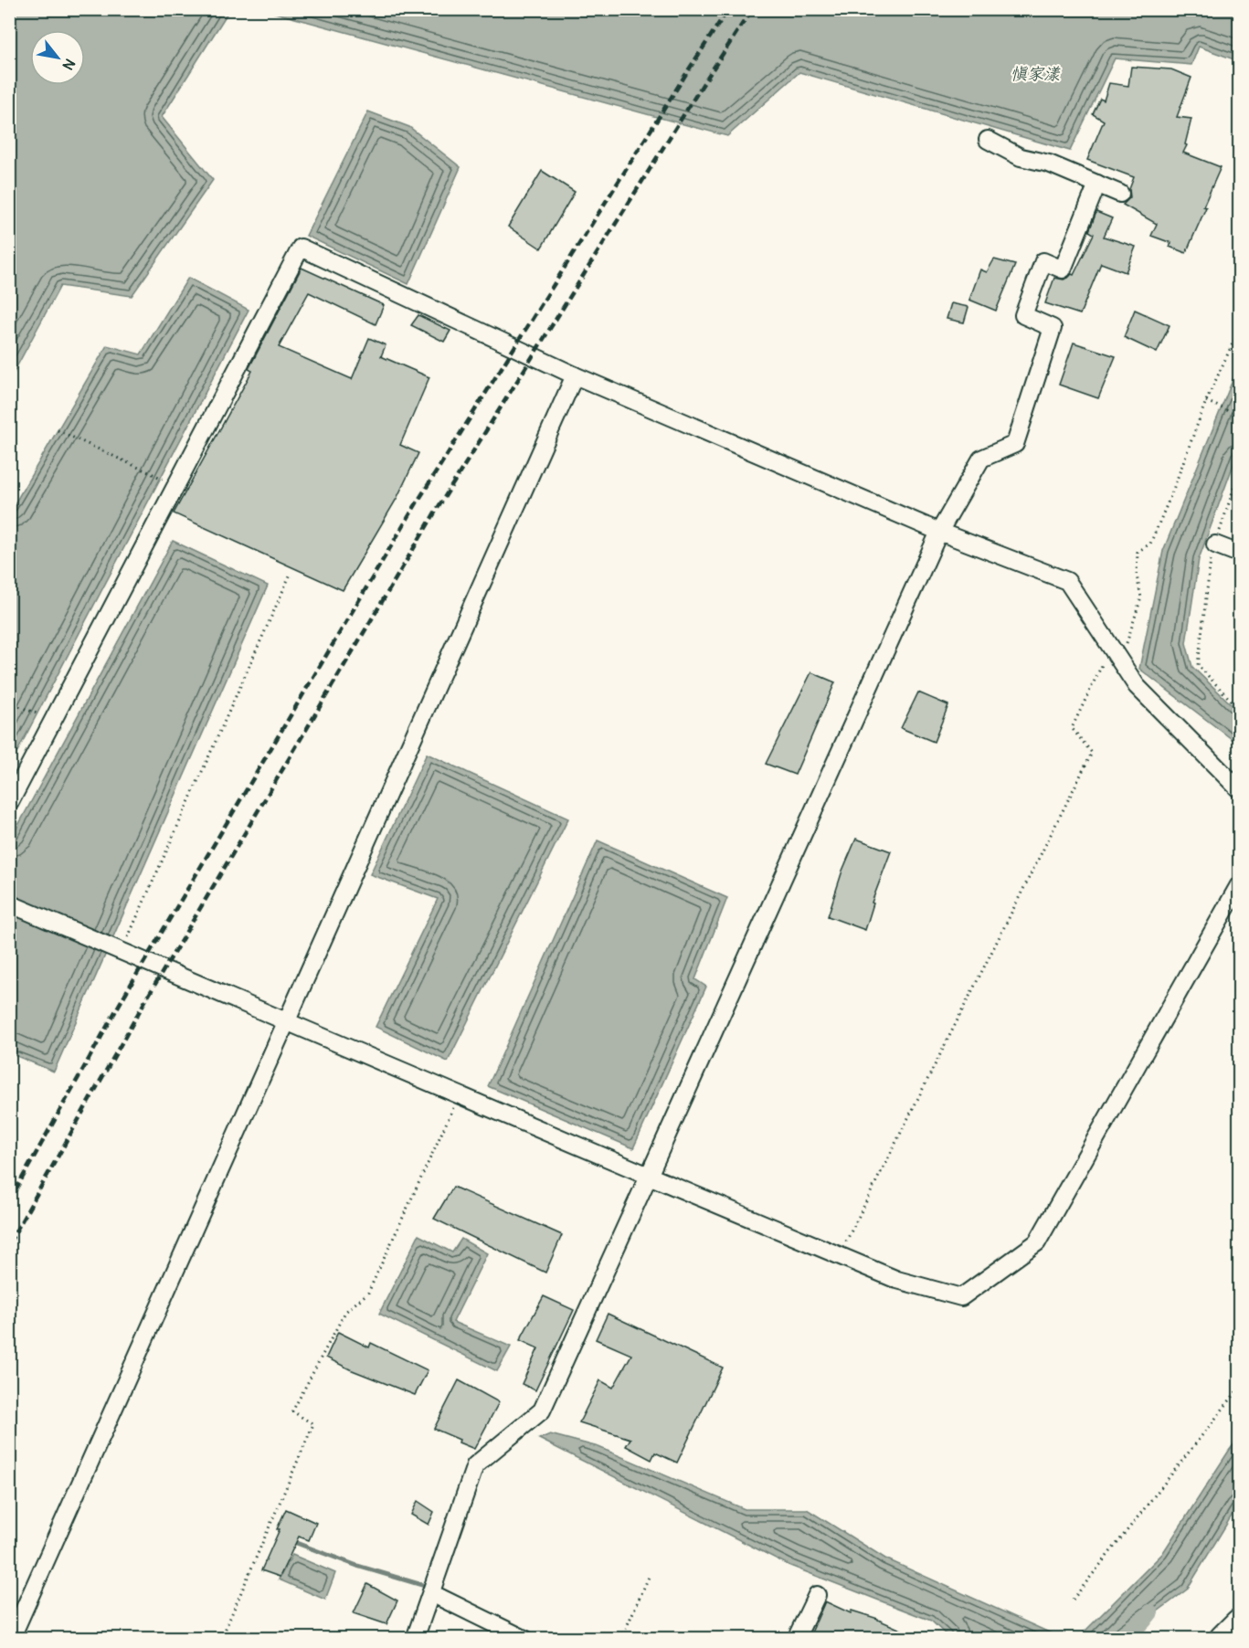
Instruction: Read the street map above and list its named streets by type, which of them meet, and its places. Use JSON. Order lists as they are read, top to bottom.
{
  "water": ["慎家漾"],
  "north": "bottom right"
}
